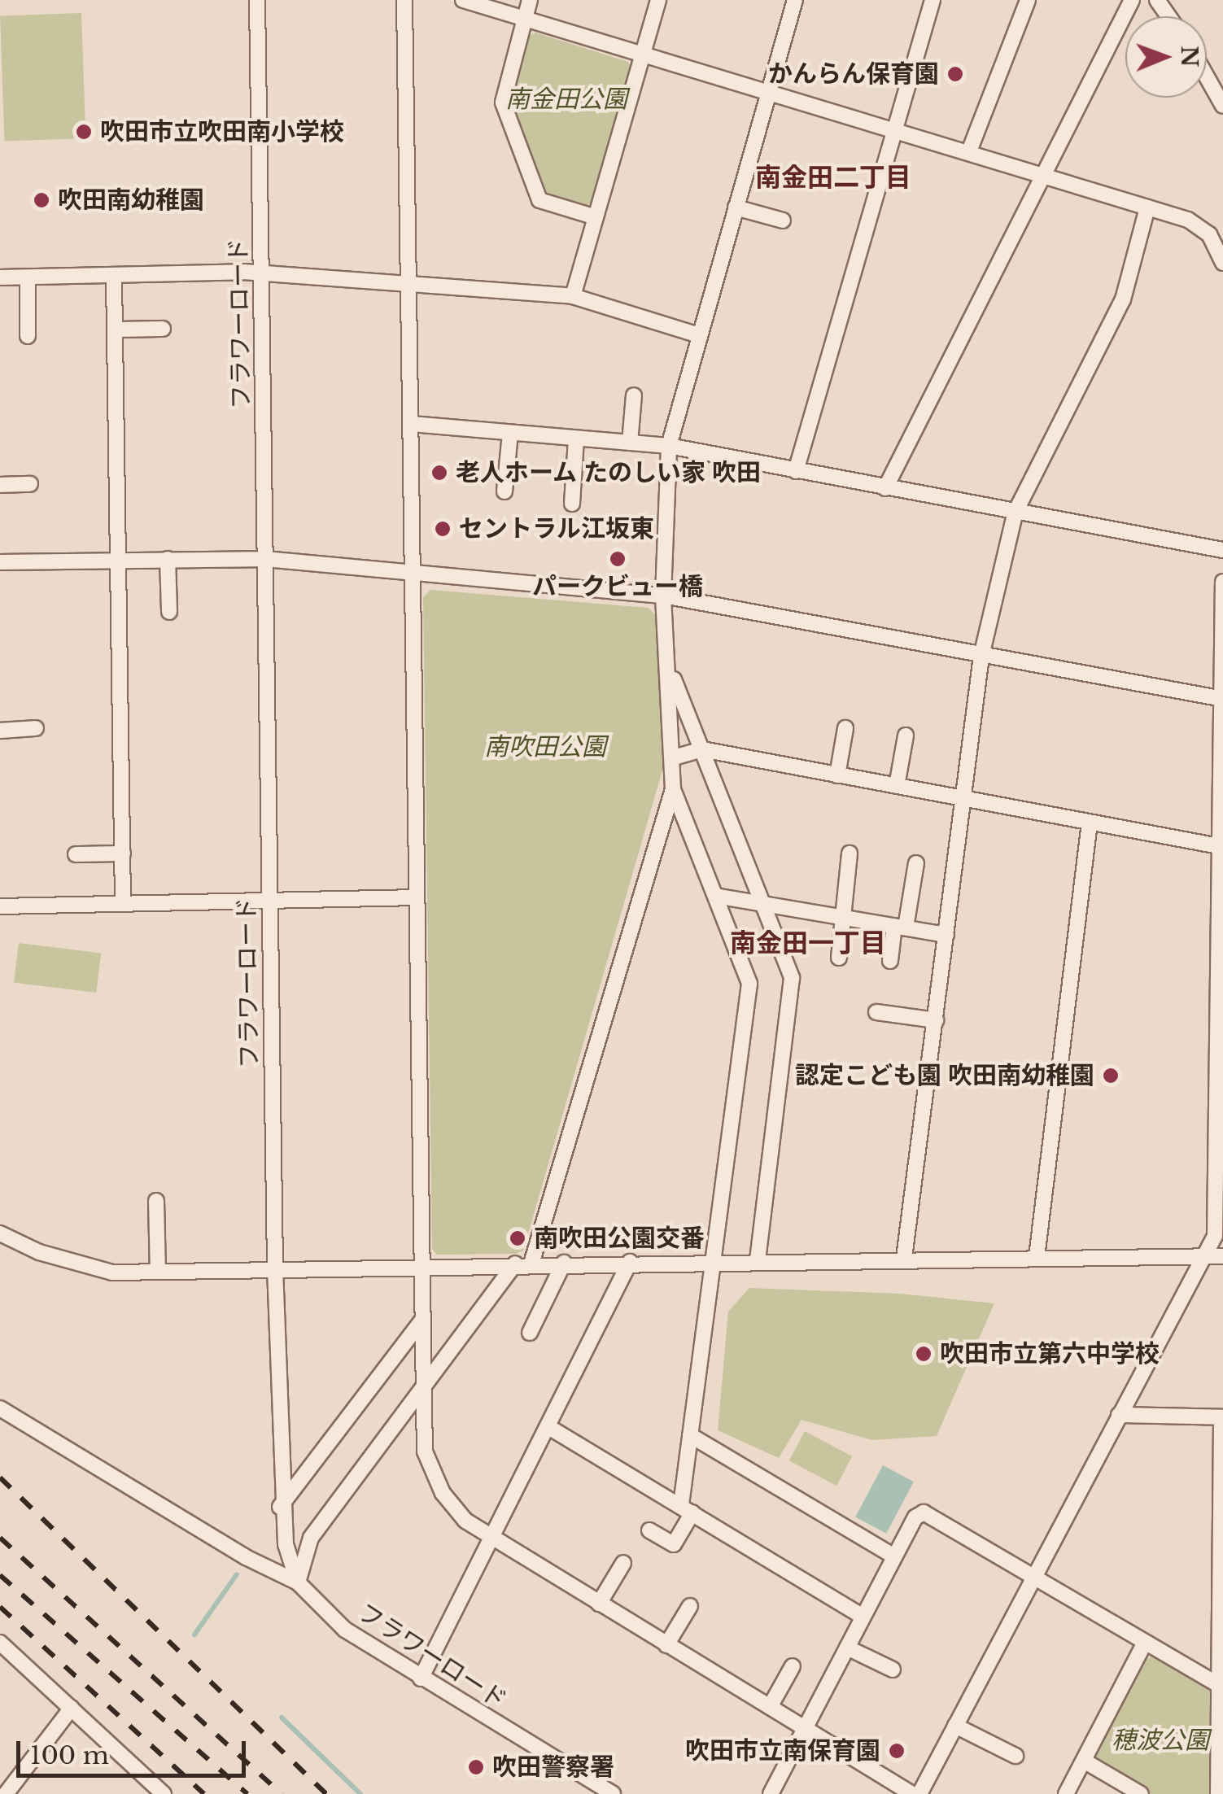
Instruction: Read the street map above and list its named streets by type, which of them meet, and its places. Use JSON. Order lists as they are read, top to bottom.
{
  "streets": {
    "street": ["フラワーロード"]
  },
  "districts": ["南金田二丁目", "南金田一丁目"],
  "parks": ["南金田公園", "南吹田公園", "穂波公園"],
  "places": [
    "かんらん保育園",
    "吹田市立吹田南小学校",
    "吹田南幼稚園",
    "老人ホーム たのしい家 吹田",
    "セントラル江坂東",
    "パークビュー橋",
    "認定こども園 吹田南幼稚園",
    "南吹田公園交番",
    "吹田市立第六中学校",
    "吹田市立南保育園",
    "吹田警察署"
  ],
  "scale_bar": "100 m",
  "north": "right"
}
